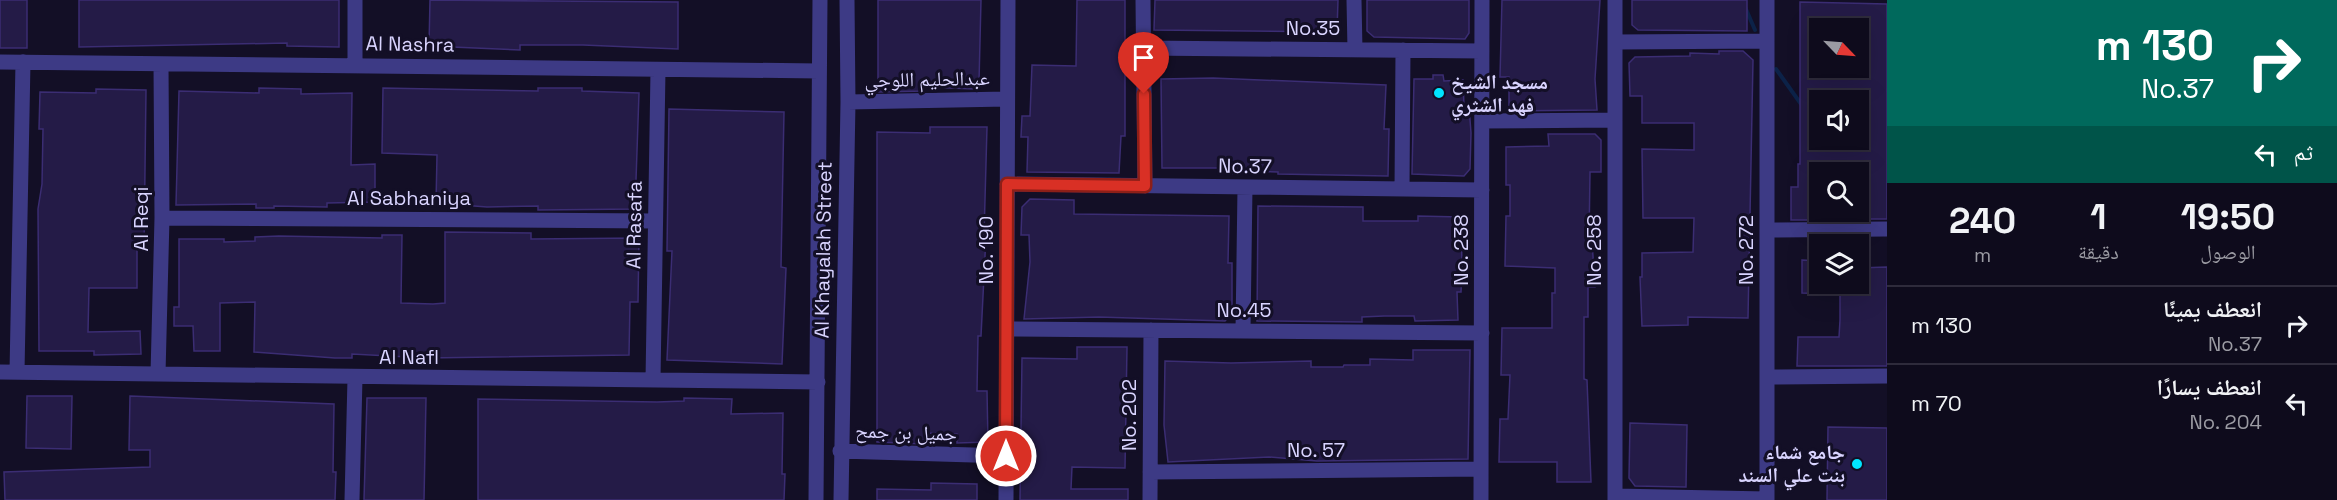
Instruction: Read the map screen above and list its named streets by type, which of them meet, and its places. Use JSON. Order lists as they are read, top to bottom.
{
  "streets": {
    "street": [
      "No.35",
      "Al Nashra",
      "عبدالحليم اللوجي",
      "No.37",
      "Al Sabhaniya",
      "Al Reqi",
      "Al Rasafa",
      "Al Khayalah Street",
      "No. 190",
      "No. 238",
      "No. 258",
      "No. 272",
      "No.45",
      "Al Nafl",
      "No. 202",
      "جميل بن جمح",
      "No. 57"
    ]
  },
  "crossings": [
    ["No.35", "No. 238"],
    ["Al Nashra", "Al Reqi"],
    ["Al Nashra", "Al Rasafa"],
    ["Al Nashra", "Al Khayalah Street"],
    ["عبدالحليم اللوجي", "Al Khayalah Street"],
    ["عبدالحليم اللوجي", "No. 190"],
    ["No.37", "No. 190"],
    ["No.37", "No. 238"],
    ["Al Sabhaniya", "Al Reqi"],
    ["Al Sabhaniya", "Al Rasafa"],
    ["Al Reqi", "Al Nafl"],
    ["Al Rasafa", "Al Nafl"],
    ["Al Khayalah Street", "Al Nafl"],
    ["Al Khayalah Street", "جميل بن جمح"],
    ["No. 190", "No.45"],
    ["No. 190", "جميل بن جمح"],
    ["No. 238", "No.45"],
    ["No. 238", "No. 57"],
    ["No.45", "No. 202"],
    ["No. 202", "No. 57"]
  ],
  "places": ["مسجد الشيخ فهد الشثري", "جامع شماء بنت علي السند"],
  "north": "bottom right",
  "page": {
    "turn": ["130 m", "No.37"],
    "then": "ثم",
    "eta": [
      "19:50",
      "الوصول",
      "1",
      "دقيقة",
      "240",
      "m"
    ],
    "list": [
      {
        "name": "انعطف يمينًا",
        "note": "No.37",
        "value": "130 m"
      },
      {
        "name": "انعطف يسارًا",
        "note": "No. 204",
        "value": "70 m"
      }
    ]
  }
}
